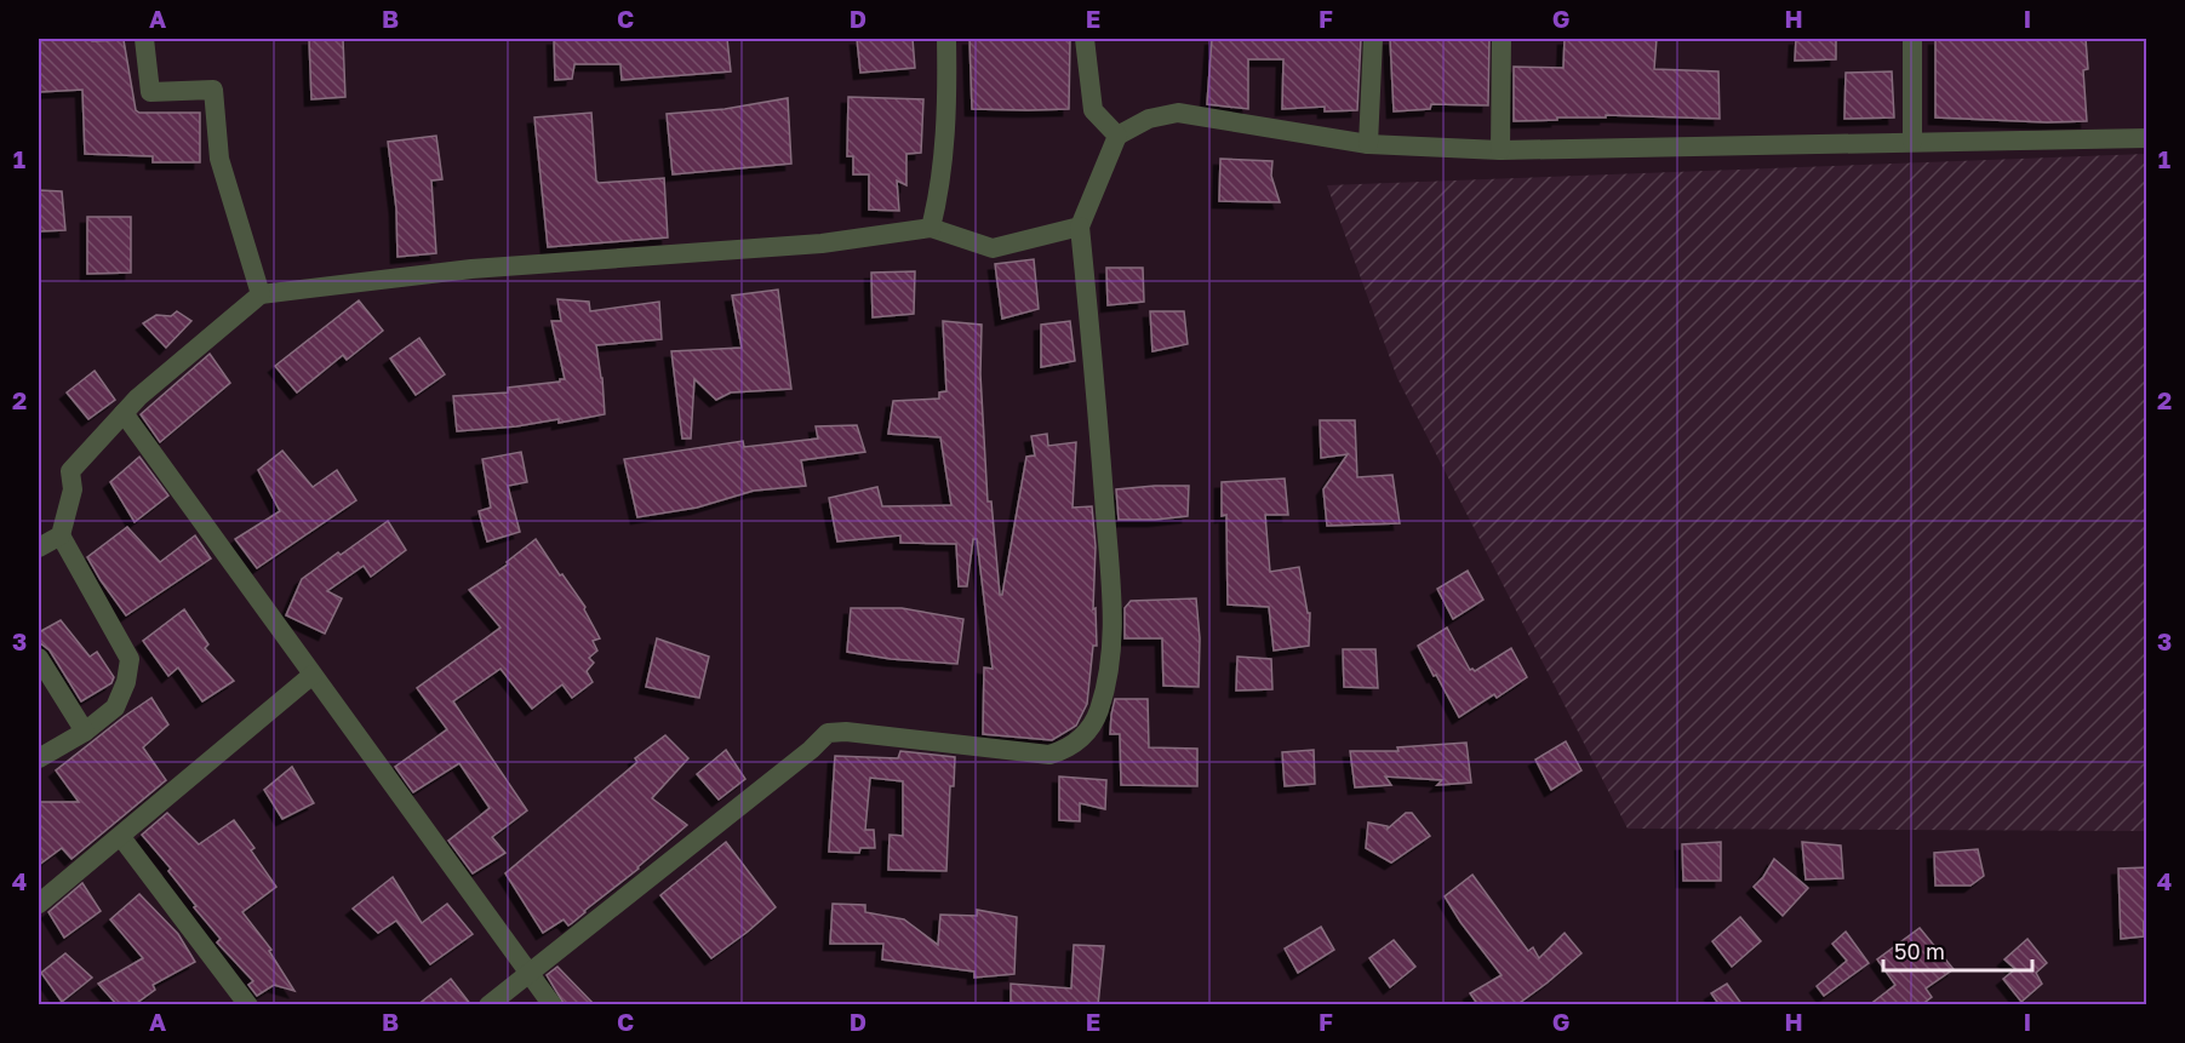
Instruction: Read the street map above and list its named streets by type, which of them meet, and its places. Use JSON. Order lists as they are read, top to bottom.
{
  "scale_bar": "50 m",
  "grid": {
    "columns": [
      "A",
      "B",
      "C",
      "D",
      "E",
      "F",
      "G",
      "H",
      "I"
    ],
    "rows": [
      "1",
      "2",
      "3",
      "4"
    ]
  }
}
